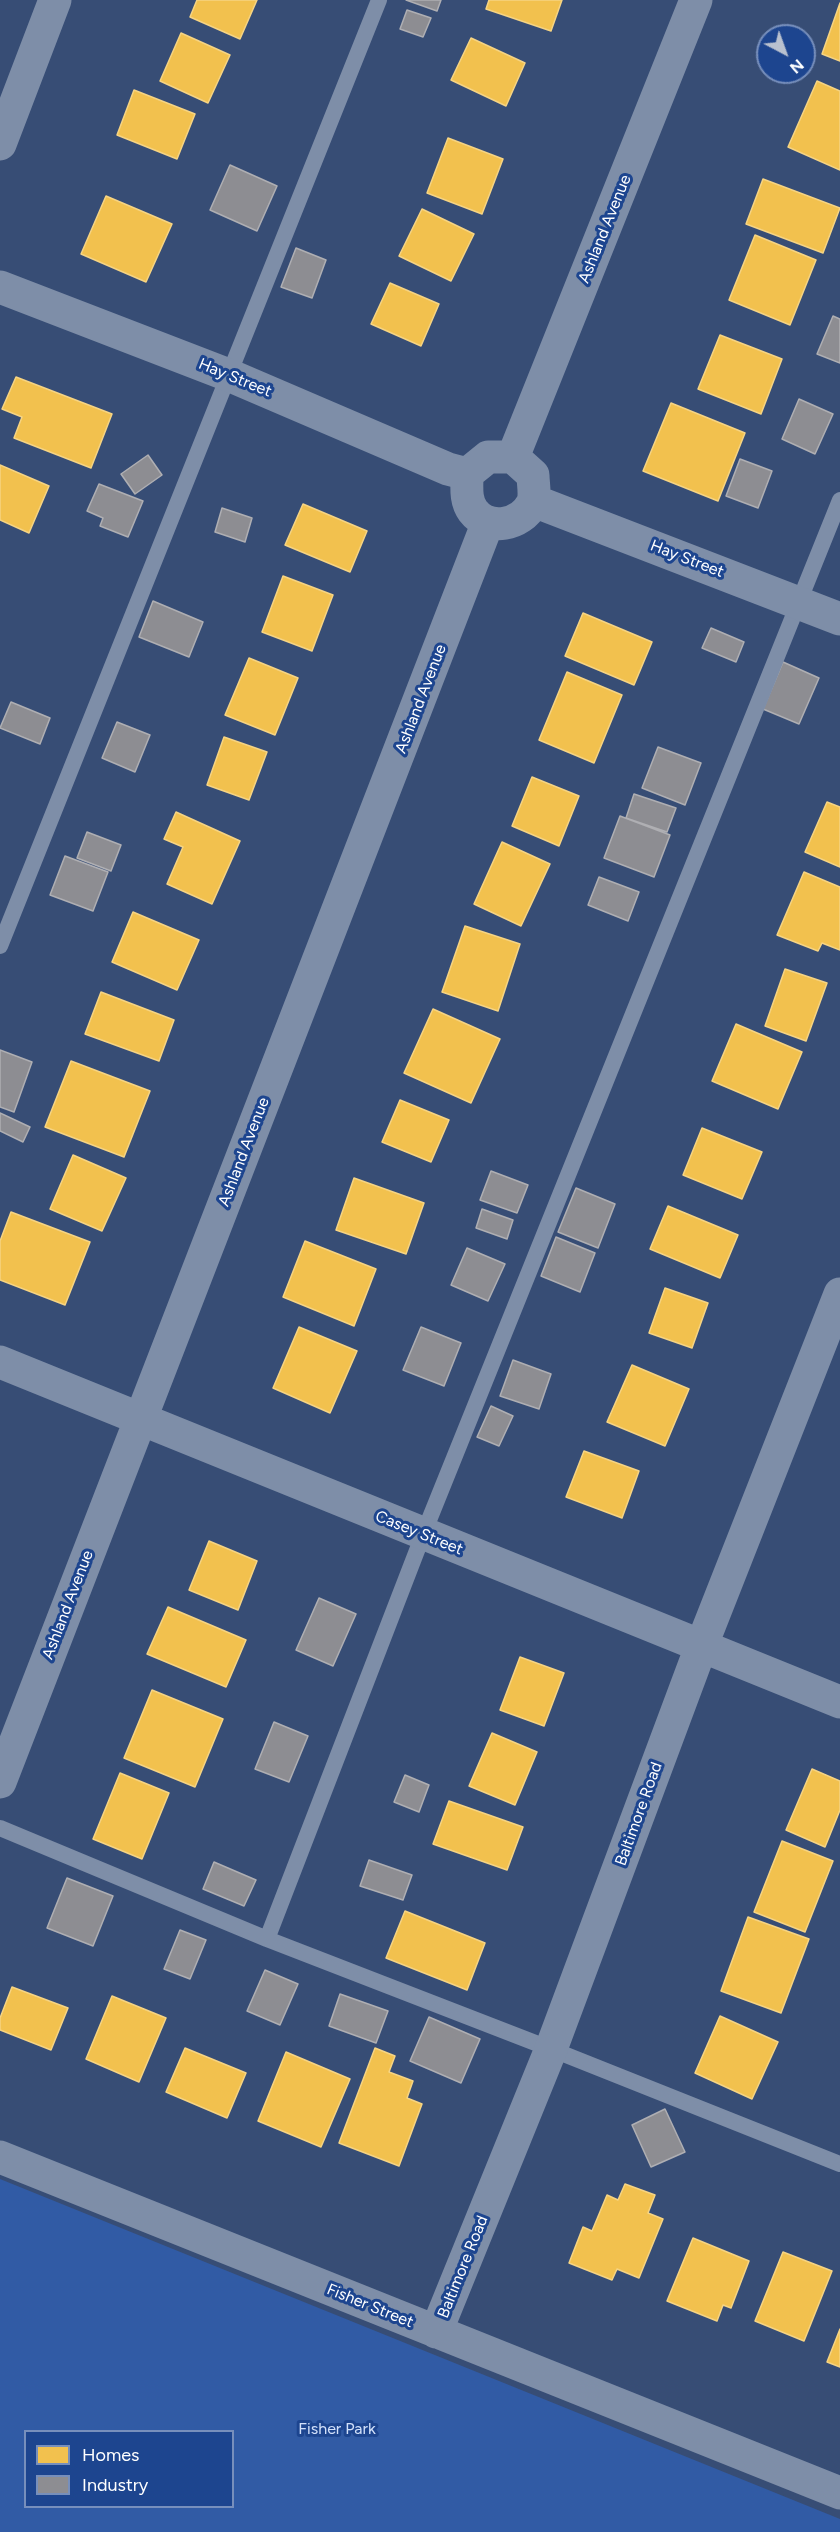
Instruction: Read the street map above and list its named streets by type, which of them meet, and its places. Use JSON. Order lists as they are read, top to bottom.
{
  "streets": {
    "street": [
      "Ashland Avenue",
      "Hay Street",
      "Casey Street",
      "Baltimore Road",
      "Fisher Street"
    ]
  },
  "crossings": [
    ["Ashland Avenue", "Hay Street"],
    ["Ashland Avenue", "Casey Street"],
    ["Casey Street", "Baltimore Road"],
    ["Baltimore Road", "Fisher Street"]
  ],
  "parks": ["Fisher Park"],
  "legend": ["Homes", "Industry"],
  "north": "bottom right"
}
